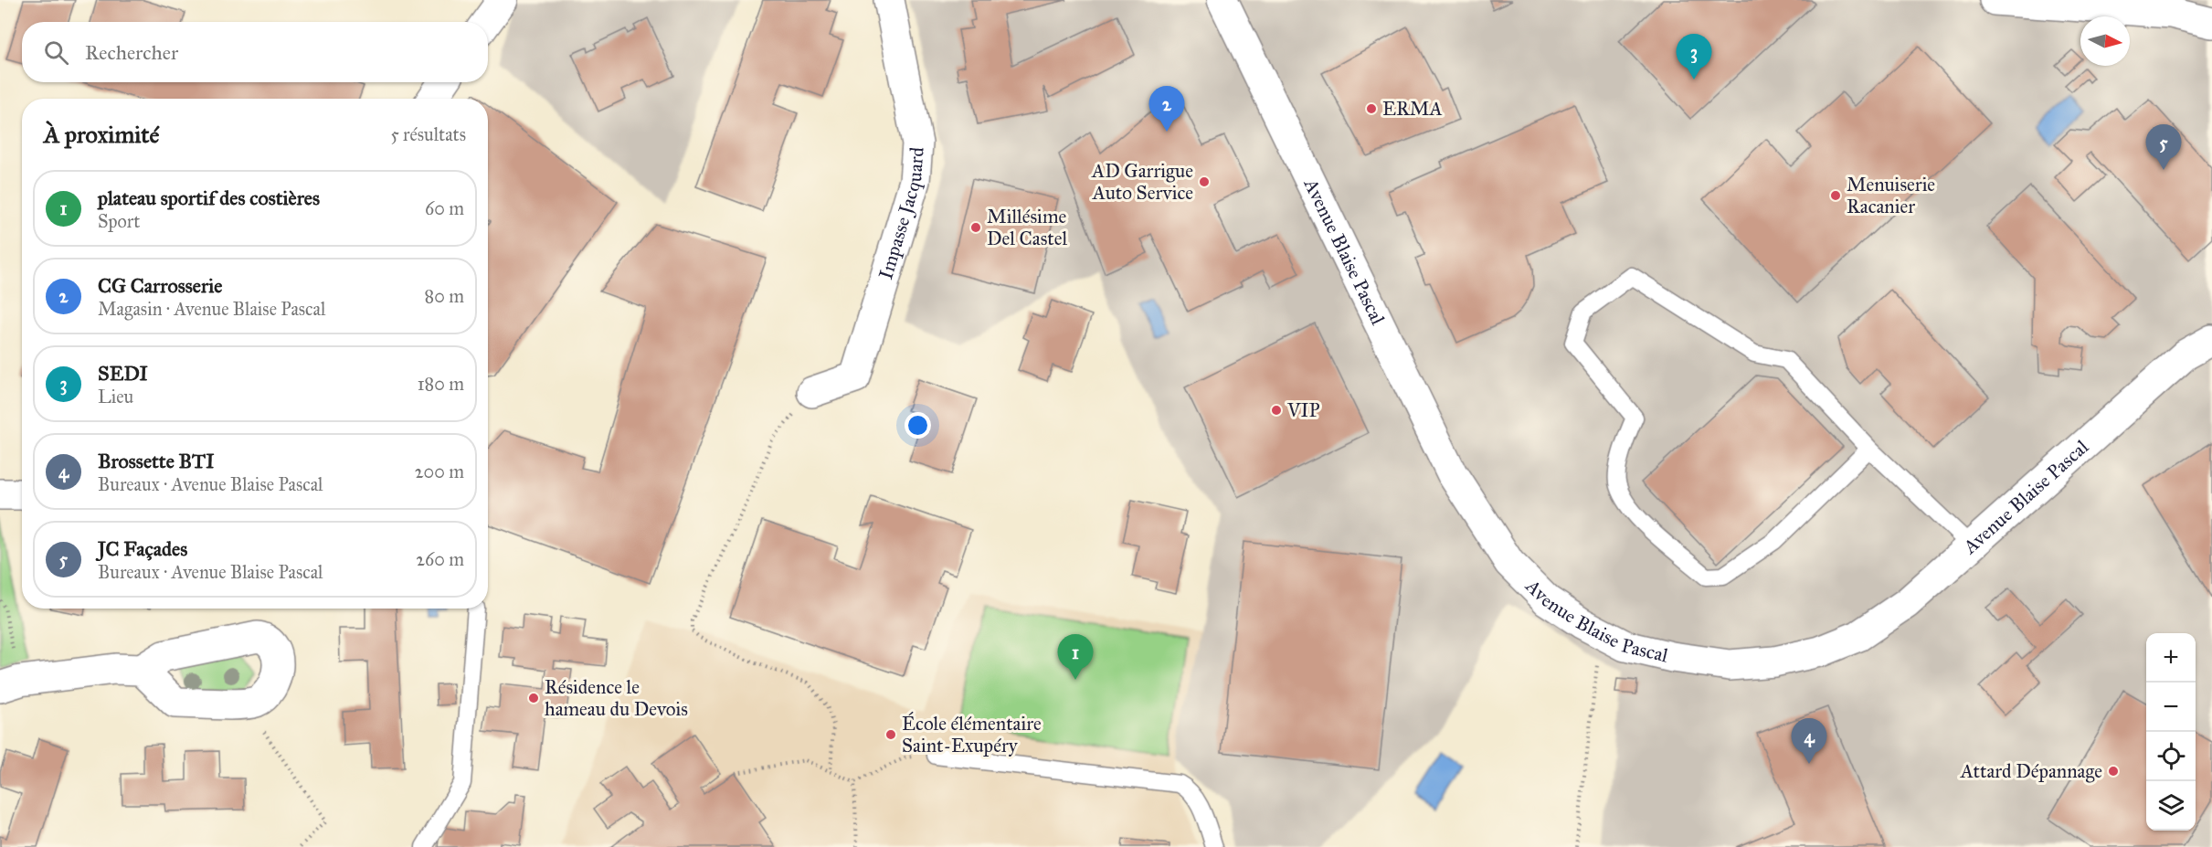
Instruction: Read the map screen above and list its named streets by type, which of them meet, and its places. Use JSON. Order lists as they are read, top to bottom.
{
  "streets": {
    "street": ["Impasse Jacquard", "Avenue Blaise Pascal"]
  },
  "places": [
    "ERMA",
    "AD Garrigue Auto Service",
    "Menuiserie Racanier",
    "Millésime Del Castel",
    "VIP",
    "Résidence le hameau du Devois",
    "École élémentaire Saint-Exupéry",
    "Attard Dépannage"
  ],
  "north": "right",
  "page": {
    "search": "Rechercher",
    "pins": [
      "3",
      "2",
      "5",
      "1",
      "4"
    ],
    "heading": ["À proximité", "5 résultats"],
    "list": [
      {
        "mark": "1",
        "name": "plateau sportif des costières",
        "note": "Sport",
        "value": "60 m"
      },
      {
        "mark": "2",
        "name": "CG Carrosserie",
        "note": "Magasin · Avenue Blaise Pascal",
        "value": "80 m"
      },
      {
        "mark": "3",
        "name": "SEDI",
        "note": "Lieu",
        "value": "180 m"
      },
      {
        "mark": "4",
        "name": "Brossette BTI",
        "note": "Bureaux · Avenue Blaise Pascal",
        "value": "200 m"
      },
      {
        "mark": "5",
        "name": "JC Façades",
        "note": "Bureaux · Avenue Blaise Pascal",
        "value": "260 m"
      }
    ],
    "map_buttons": ["+", "−"]
  }
}
